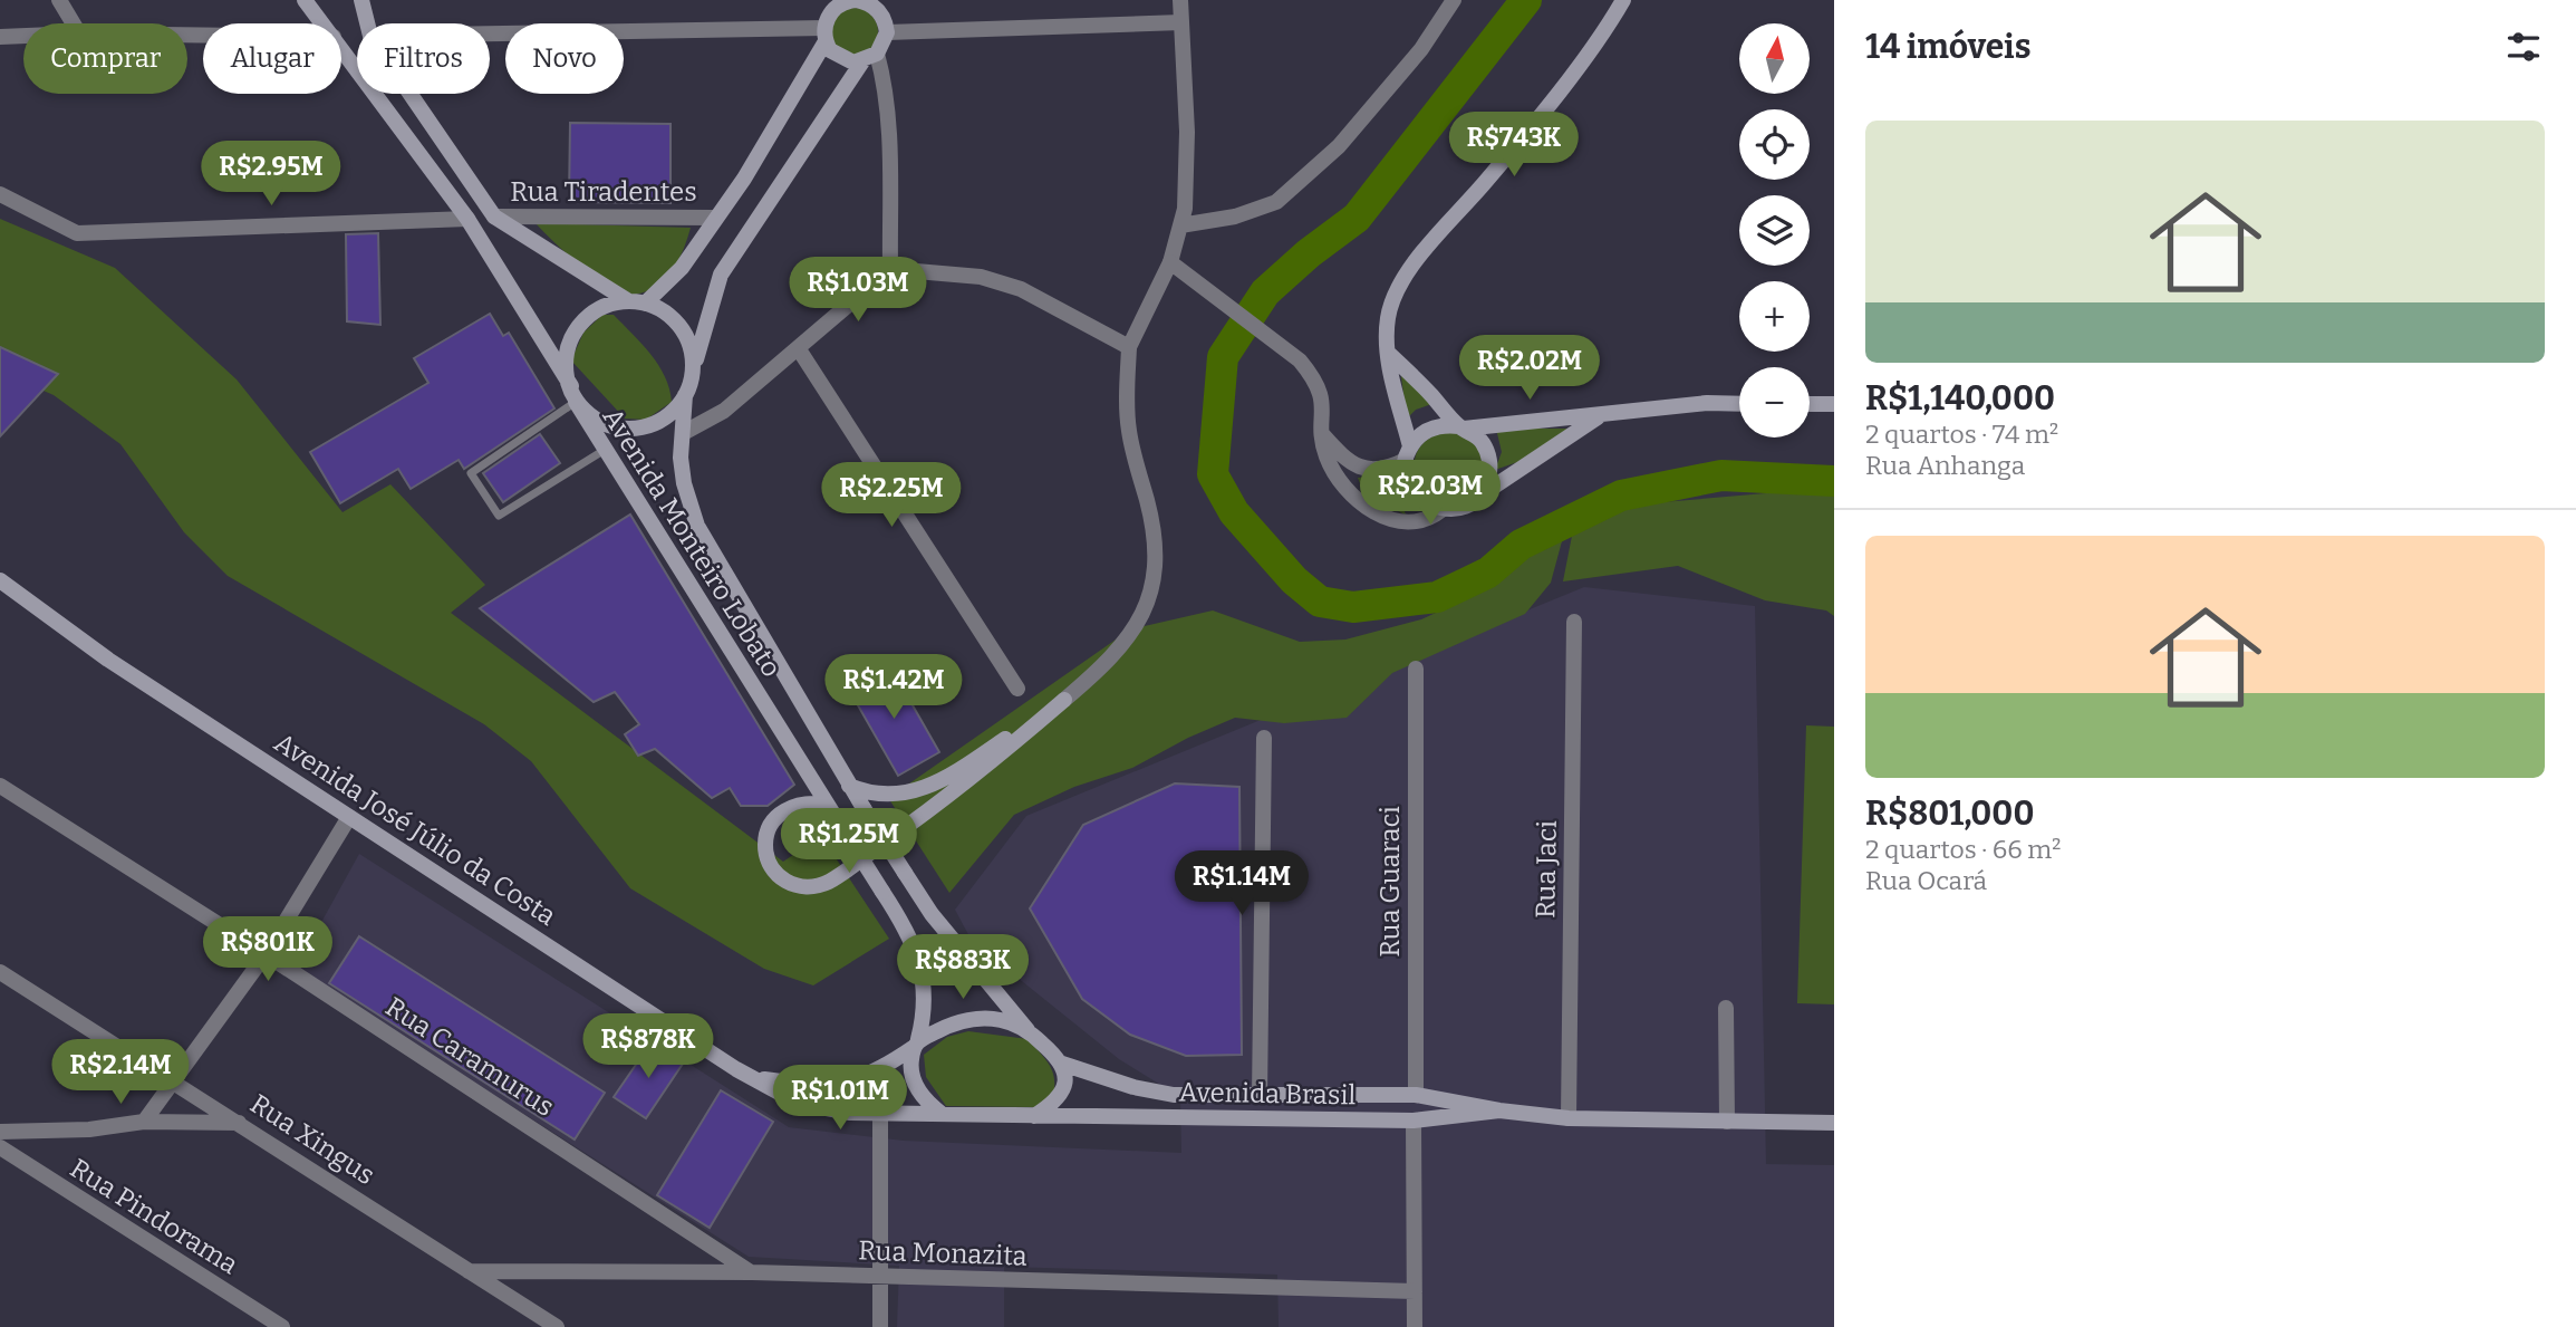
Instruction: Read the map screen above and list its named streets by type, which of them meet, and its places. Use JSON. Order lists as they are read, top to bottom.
{
  "streets": {
    "main road": ["Avenida Monteiro Lobato", "Avenida José Júlio da Costa", "Avenida Brasil"],
    "street": [
      "Rua Tiradentes",
      "Rua Jaci",
      "Rua Guaraci",
      "Rua Caramurus",
      "Rua Xingus",
      "Rua Pindorama",
      "Rua Monazita"
    ]
  },
  "crossings": [
    ["Avenida Monteiro Lobato", "Avenida José Júlio da Costa"],
    ["Avenida Monteiro Lobato", "Avenida Brasil"],
    ["Avenida José Júlio da Costa", "Avenida Brasil"],
    ["Rua Jaci", "Avenida Brasil"],
    ["Rua Guaraci", "Avenida Brasil"],
    ["Rua Caramurus", "Rua Monazita"],
    ["Rua Xingus", "Rua Monazita"]
  ],
  "north": "top",
  "page": {
    "heading": "14 imóveis",
    "map_buttons": ["+", "−"],
    "chip": [
      "Comprar",
      "Alugar",
      "Filtros",
      "Novo"
    ],
    "list": [
      {
        "name": "R$1,140,000",
        "note": "2 quartos · 74 m² · Rua Anhanga"
      },
      {
        "name": "R$801,000",
        "note": "2 quartos · 66 m² · Rua Ocará"
      }
    ],
    "price": [
      "R$743K",
      "R$2.95M",
      "R$1.03M",
      "R$2.02M",
      "R$2.03M",
      "R$2.25M",
      "R$1.42M",
      "R$1.25M",
      "R$1.14M",
      "R$801K",
      "R$883K",
      "R$878K",
      "R$2.14M",
      "R$1.01M"
    ]
  }
}
